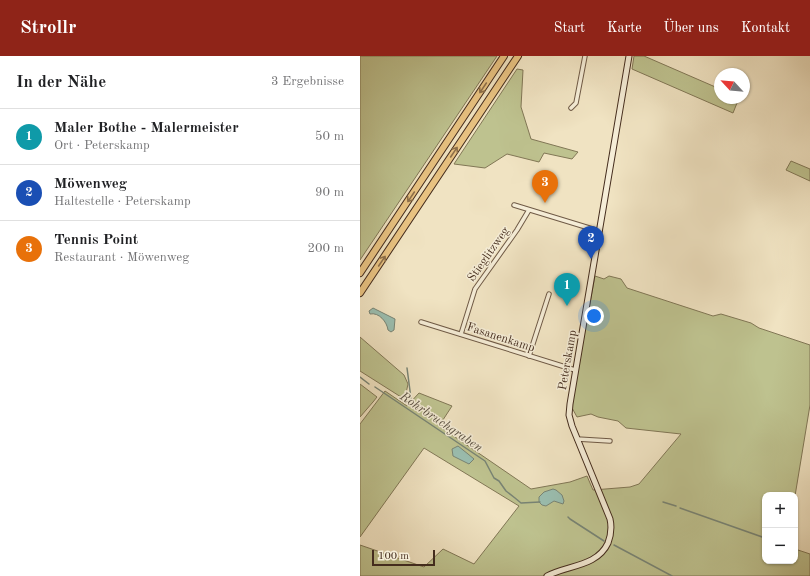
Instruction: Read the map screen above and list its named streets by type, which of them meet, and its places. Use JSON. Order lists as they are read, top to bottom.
{
  "streets": {
    "street": ["Stieglitzweg", "Fasanenkamp", "Peterskamp"]
  },
  "crossings": [
    ["Stieglitzweg", "Fasanenkamp"],
    ["Fasanenkamp", "Peterskamp"]
  ],
  "water": ["Rohrbruchgraben"],
  "scale_bar": "100 m",
  "north": "top left",
  "page": {
    "header": "Strollr",
    "nav": [
      "Start",
      "Karte",
      "Über uns",
      "Kontakt"
    ],
    "heading": ["In der Nähe", "3 Ergebnisse"],
    "list": [
      {
        "mark": "1",
        "name": "Maler Bothe - Malermeister",
        "note": "Ort · Peterskamp",
        "value": "50 m"
      },
      {
        "mark": "2",
        "name": "Möwenweg",
        "note": "Haltestelle · Peterskamp",
        "value": "90 m"
      },
      {
        "mark": "3",
        "name": "Tennis Point",
        "note": "Restaurant · Möwenweg",
        "value": "200 m"
      }
    ],
    "pins": ["3", "2", "1"],
    "map_buttons": ["+", "−"],
    "scale": "100 m"
  }
}
